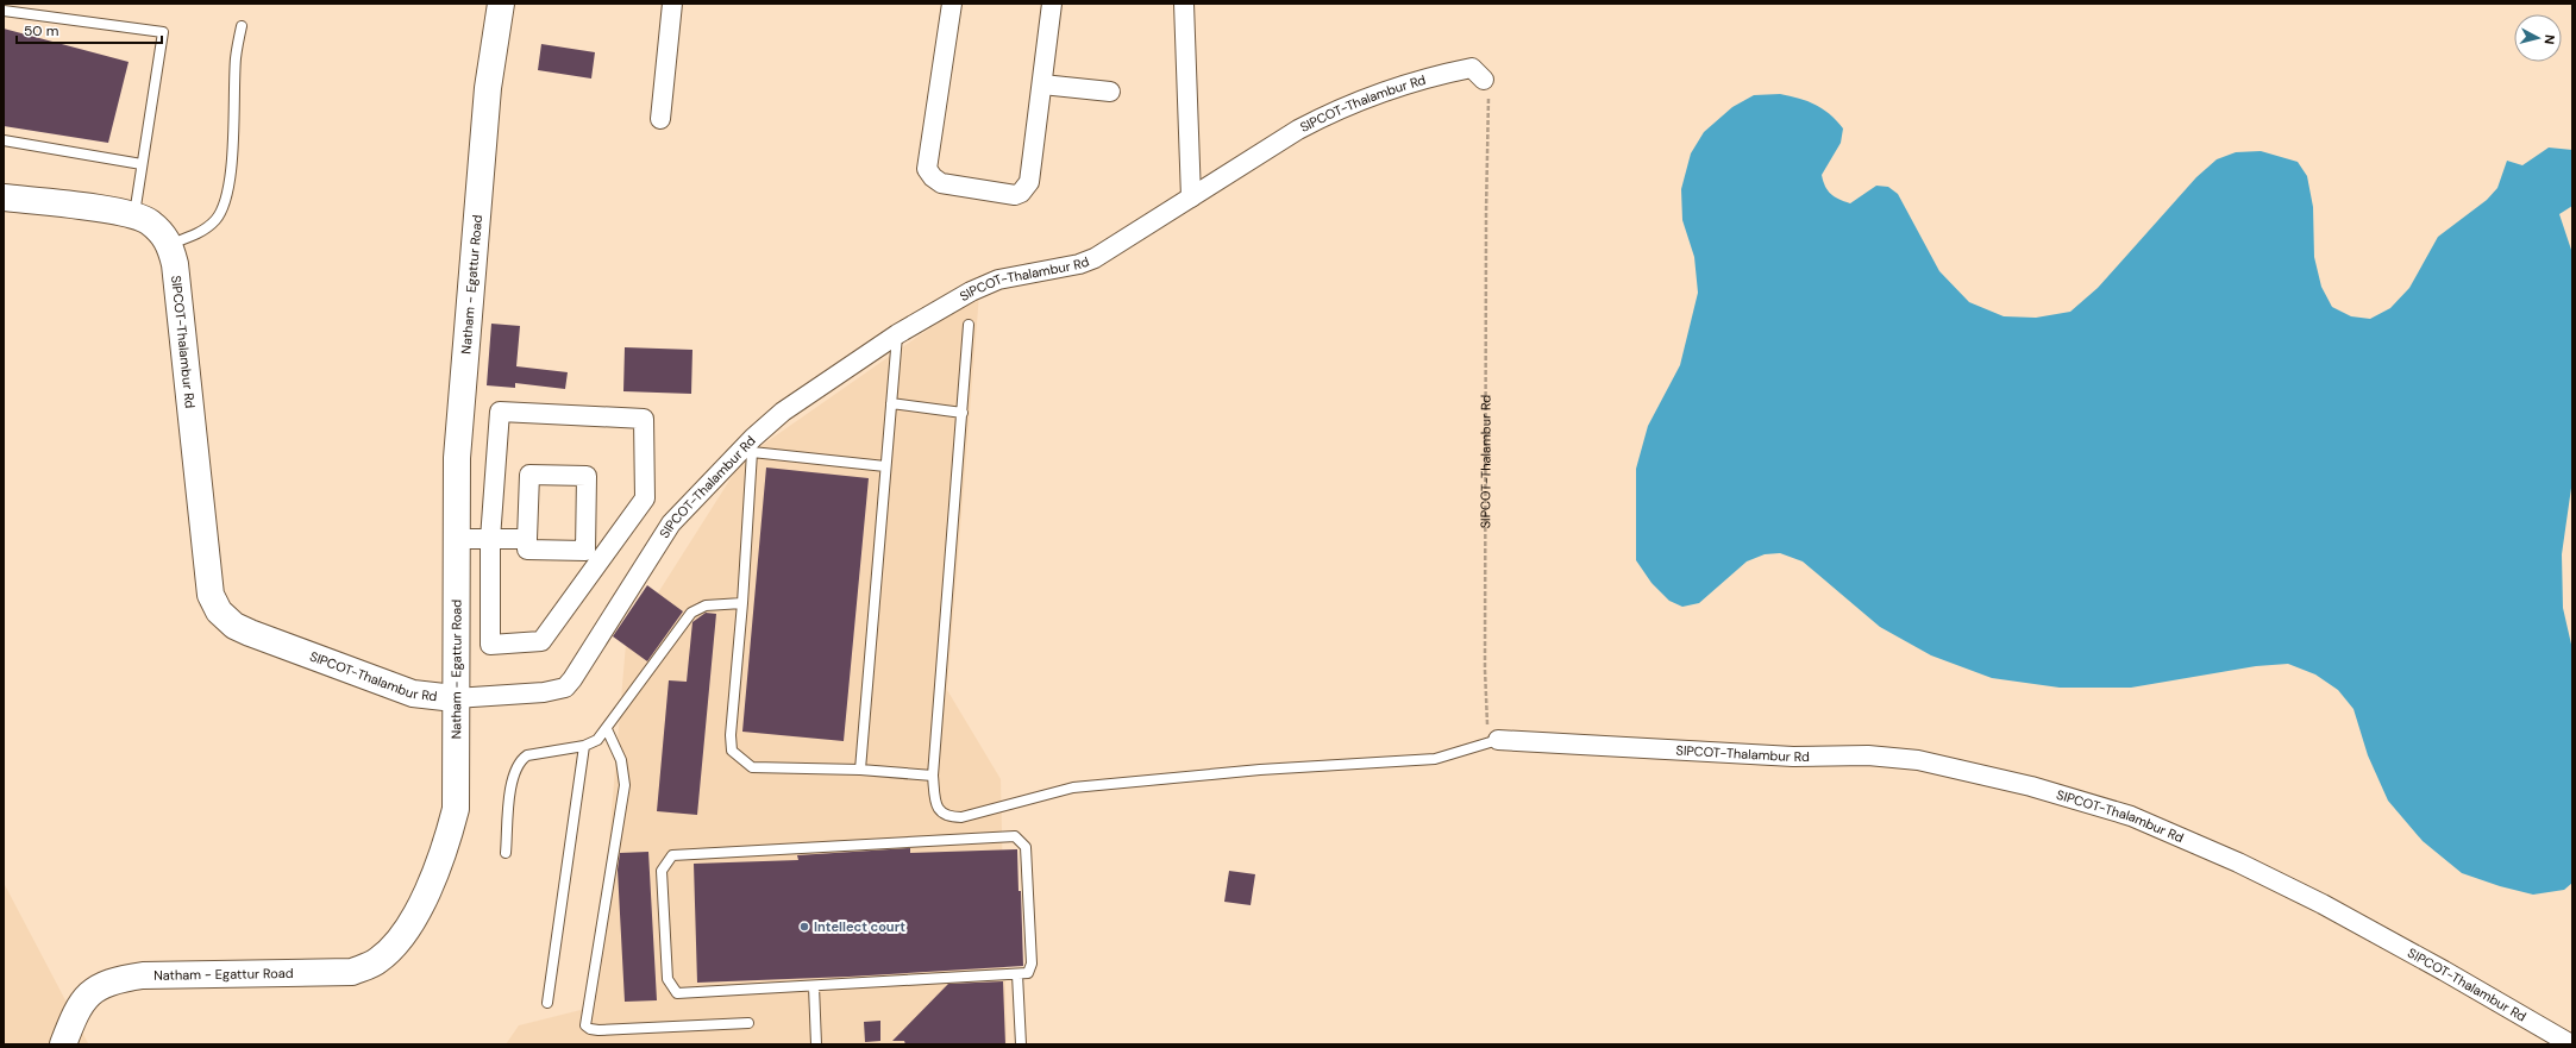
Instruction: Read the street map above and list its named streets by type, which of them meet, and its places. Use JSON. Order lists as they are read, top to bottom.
{
  "streets": {
    "street": ["SIPCOT-Thalambur Rd", "Natham - Egattur Road"]
  },
  "crossings": [
    ["SIPCOT-Thalambur Rd", "Natham - Egattur Road"]
  ],
  "places": ["Intellect court"],
  "scale_bar": "50 m",
  "north": "right"
}
